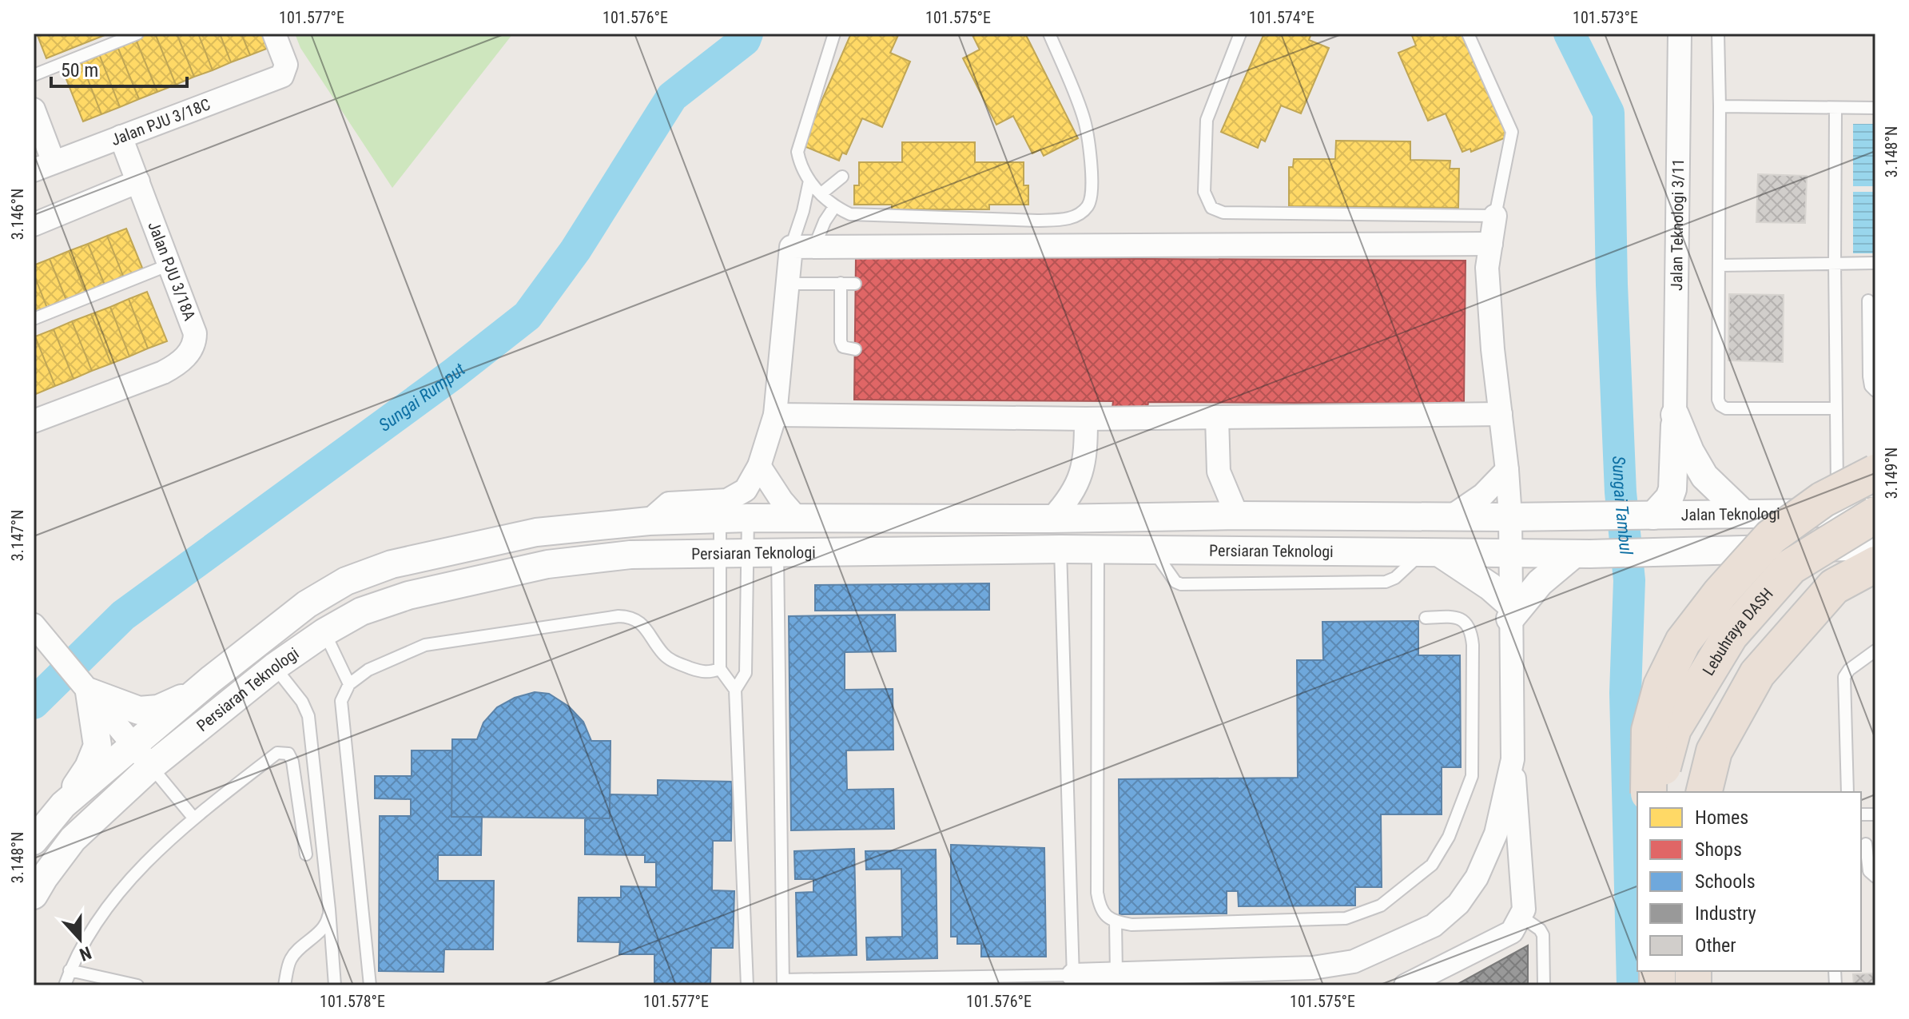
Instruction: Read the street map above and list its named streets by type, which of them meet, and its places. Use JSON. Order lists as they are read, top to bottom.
{
  "streets": {
    "highway": ["Lebuhraya DASH"],
    "street": [
      "Jalan PJU 3/18C",
      "Jalan Teknologi 3/11",
      "Jalan PJU 3/18A",
      "Jalan Teknologi",
      "Persiaran Teknologi"
    ]
  },
  "crossings": [
    ["Jalan PJU 3/18C", "Jalan PJU 3/18A"],
    ["Jalan Teknologi", "Persiaran Teknologi"],
    ["Jalan Teknologi", "Lebuhraya DASH"]
  ],
  "water": ["Sungai Rumput", "Sungai Tambul"],
  "legend": [
    "Homes",
    "Shops",
    "Schools",
    "Industry",
    "Other"
  ],
  "scale_bar": "50 m",
  "north": "bottom",
  "coordinates": [
    "101.577°E",
    "101.576°E",
    "101.575°E",
    "101.574°E",
    "101.573°E",
    "3.148°N",
    "3.146°N",
    "3.149°N",
    "3.147°N",
    "101.578°E"
  ]
}
